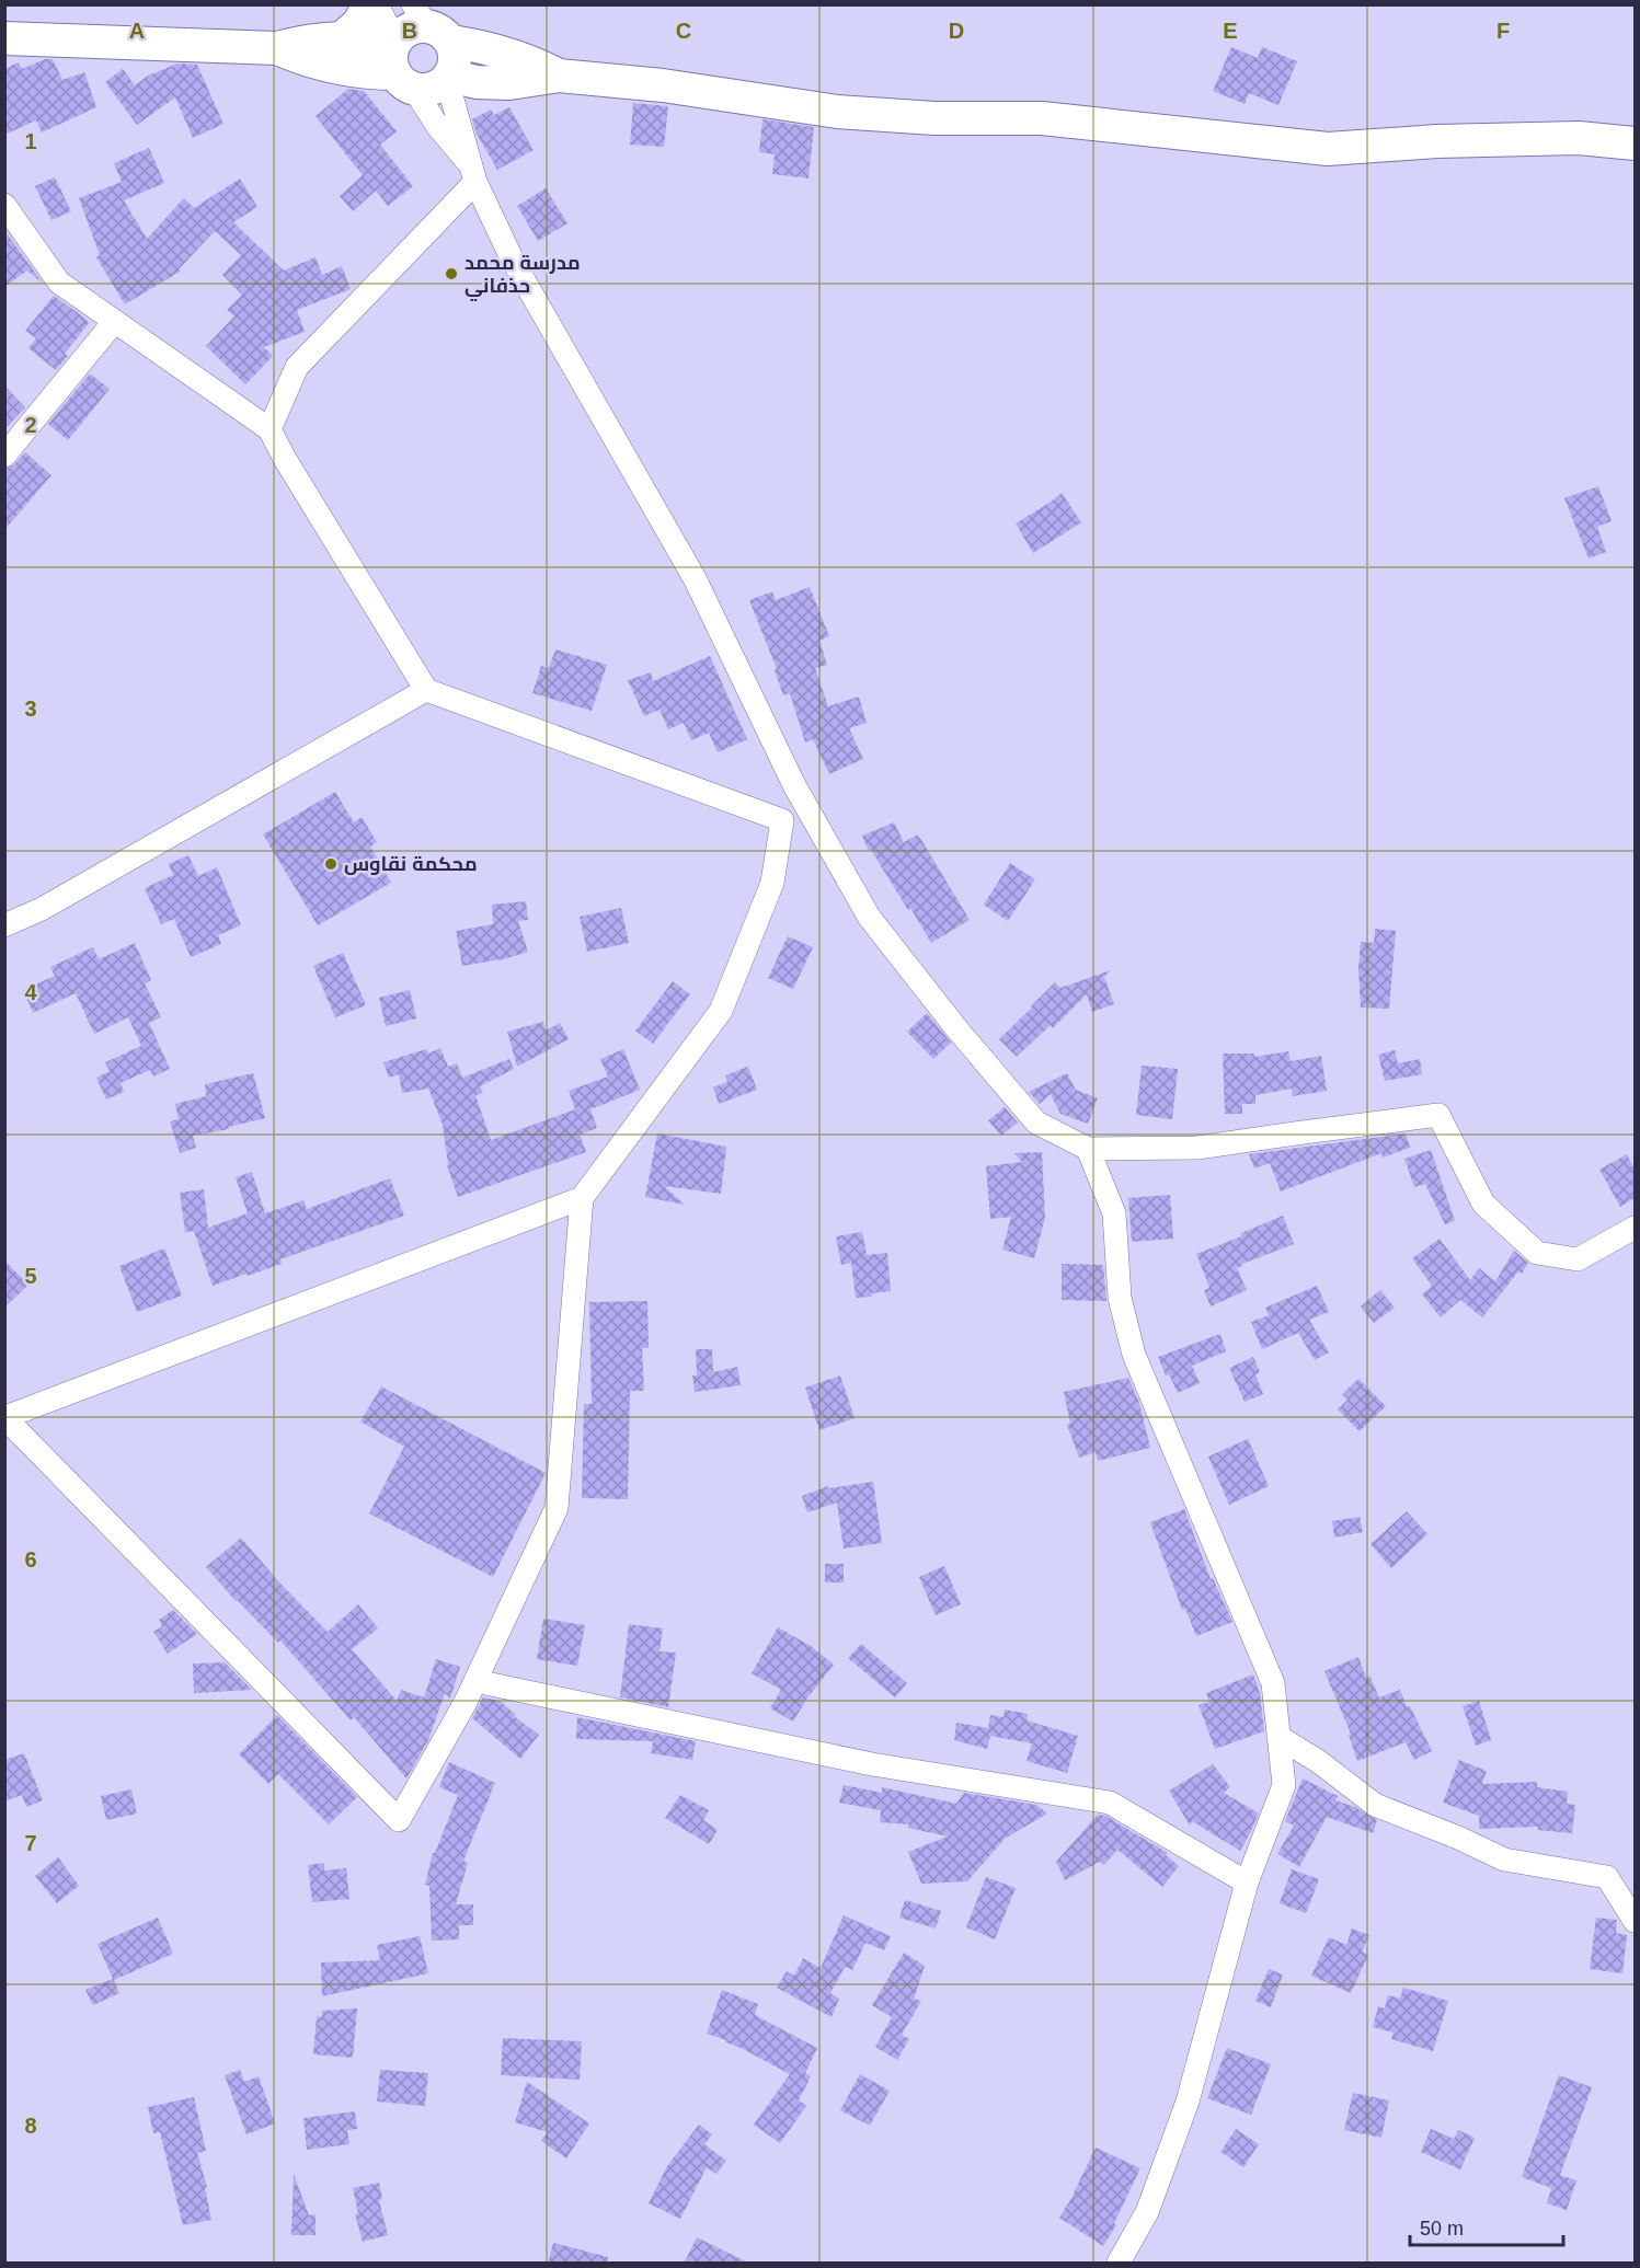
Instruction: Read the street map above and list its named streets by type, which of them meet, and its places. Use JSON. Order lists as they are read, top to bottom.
{
  "places": ["مدرسة محمد حذفاني", "محكمة نقاوس"],
  "scale_bar": "50 m",
  "grid": {
    "columns": [
      "A",
      "B",
      "C",
      "D",
      "E",
      "F"
    ],
    "rows": [
      "1",
      "2",
      "3",
      "4",
      "5",
      "6",
      "7",
      "8"
    ]
  }
}
